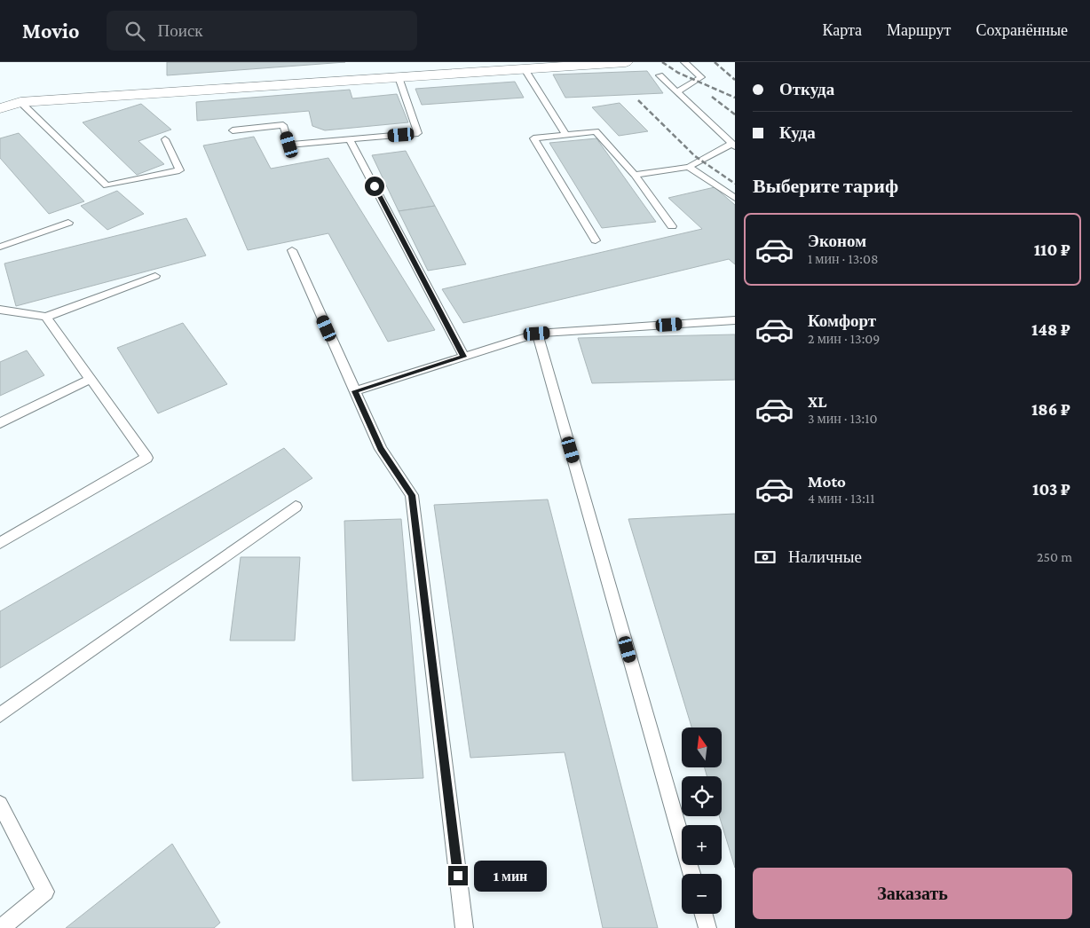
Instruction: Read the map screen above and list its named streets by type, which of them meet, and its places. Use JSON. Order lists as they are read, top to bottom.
{
  "north": "top",
  "page": {
    "header": "Movio",
    "search": "Поиск",
    "nav": ["Карта", "Маршрут", "Сохранённые"],
    "banner": ["Откуда", "Куда"],
    "heading": "Выберите тариф",
    "list": [
      {
        "name": "Эконом",
        "note": "1 мин · 13:08",
        "value": "110 ₽"
      },
      {
        "name": "Комфорт",
        "note": "2 мин · 13:09",
        "value": "148 ₽"
      },
      {
        "name": "XL",
        "note": "3 мин · 13:10",
        "value": "186 ₽"
      },
      {
        "name": "Moto",
        "note": "4 мин · 13:11",
        "value": "103 ₽"
      }
    ],
    "pay": ["Наличные", "250 m"],
    "map_buttons": ["+", "−"],
    "buttons": "Заказать",
    "bubble": "1 мин"
  }
}
